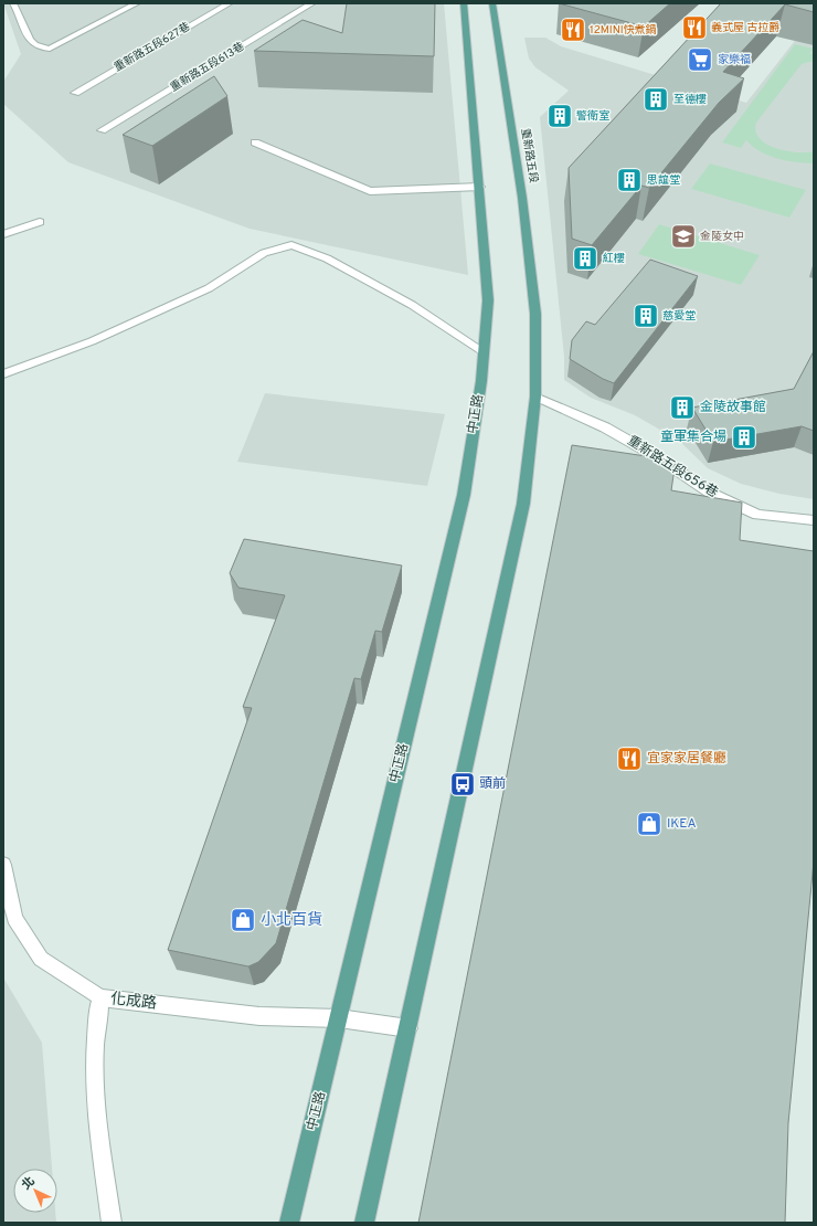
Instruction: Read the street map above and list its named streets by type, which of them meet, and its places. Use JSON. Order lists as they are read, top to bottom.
{
  "streets": {
    "main road": ["重新路五段", "中正路"],
    "street": [
      "重新路五段627巷",
      "重新路五段613巷",
      "重新路五段656巷",
      "化成路"
    ]
  },
  "crossings": [
    ["重新路五段", "重新路五段656巷"],
    ["中正路", "化成路"]
  ],
  "places": {
    "restaurant": ["義式屋 古拉爵", "12MINI快煮鍋", "宜家家居餐廳"],
    "supermarket": ["家樂福"],
    "building": [
      "至德樓",
      "警衛室",
      "思誼堂",
      "紅樓",
      "慈愛堂",
      "金陵故事館",
      "童軍集合場"
    ],
    "school or university": ["金陵女中"],
    "bus stop": ["頭前"],
    "shop": ["IKEA", "小北百貨"]
  },
  "north": "top left"
}
